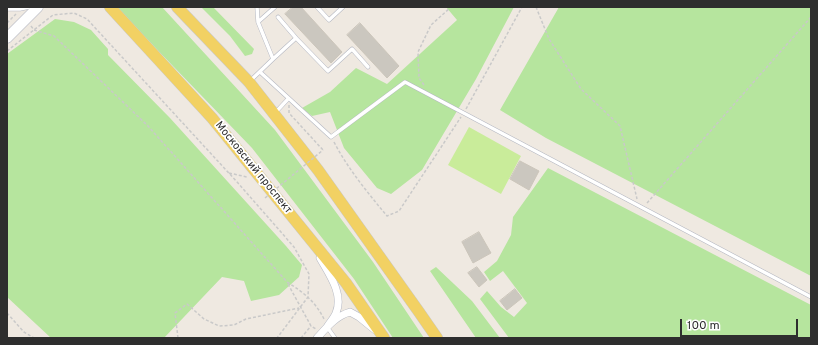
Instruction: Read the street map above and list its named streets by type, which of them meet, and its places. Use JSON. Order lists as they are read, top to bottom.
{
  "streets": {
    "main road": ["Московский проспект"]
  },
  "scale_bar": "100 m"
}
